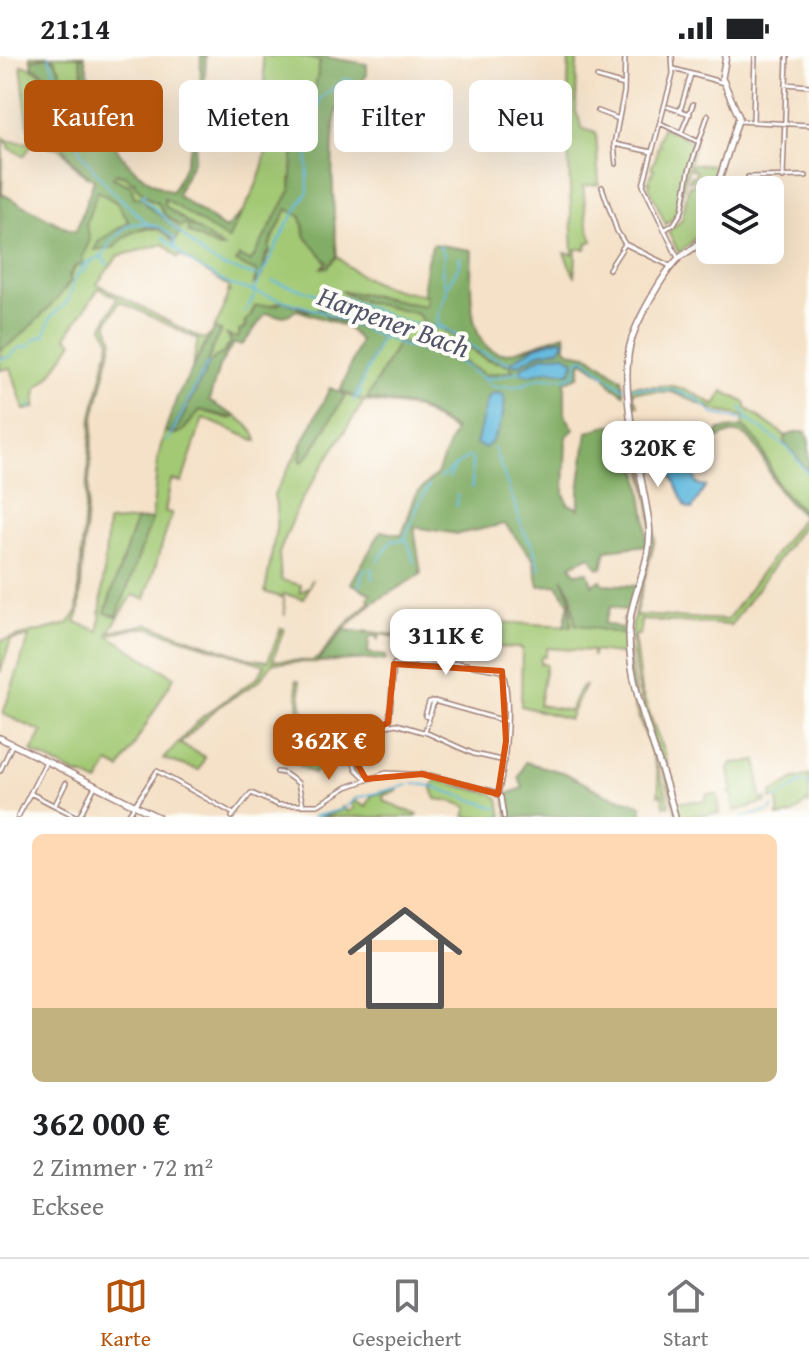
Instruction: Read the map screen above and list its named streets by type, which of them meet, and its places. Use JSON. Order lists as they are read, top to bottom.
{
  "water": ["Harpener Bach"],
  "page": {
    "status": "21:14",
    "chip": [
      "Kaufen",
      "Mieten",
      "Filter",
      "Neu"
    ],
    "price": ["320K €", "311K €", "362K €"],
    "list": [
      {
        "name": "362 000 €",
        "note": "2 Zimmer · 72 m² · Ecksee"
      }
    ],
    "tabs": ["Karte", "Gespeichert", "Start"]
  }
}
